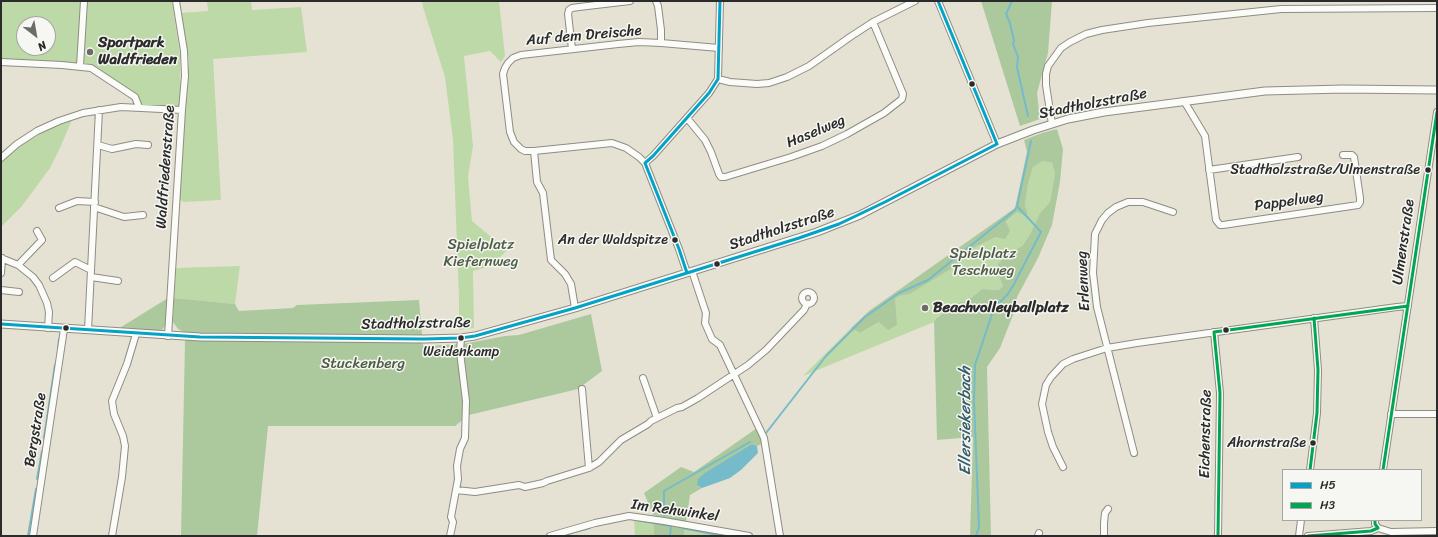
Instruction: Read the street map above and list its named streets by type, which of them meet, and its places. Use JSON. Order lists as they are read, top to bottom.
{
  "streets": {
    "street": [
      "Auf dem Dreische",
      "Stadtholzstraße",
      "Haselweg",
      "Waldfriedenstraße",
      "Pappelweg",
      "Ulmenstraße",
      "Erlenweg",
      "Bergstraße",
      "Eichenstraße",
      "Im Rehwinkel"
    ]
  },
  "crossings": [
    ["Stadtholzstraße", "Waldfriedenstraße"],
    ["Stadtholzstraße", "Pappelweg"],
    ["Stadtholzstraße", "Bergstraße"]
  ],
  "water": ["Ellersiekerbach"],
  "parks": ["Spielplatz Kiefernweg", "Spielplatz Teschweg", "Stuckenberg"],
  "places": [
    "Sportpark Waldfrieden",
    "Stadtholzstraße/Ulmenstraße",
    "An der Waldspitze",
    "Beachvolleyballplatz",
    "Weidenkamp",
    "Ahornstraße"
  ],
  "lines": ["transit line H5", "transit line H3"],
  "legend": ["H5", "H3"],
  "north": "bottom right"
}
